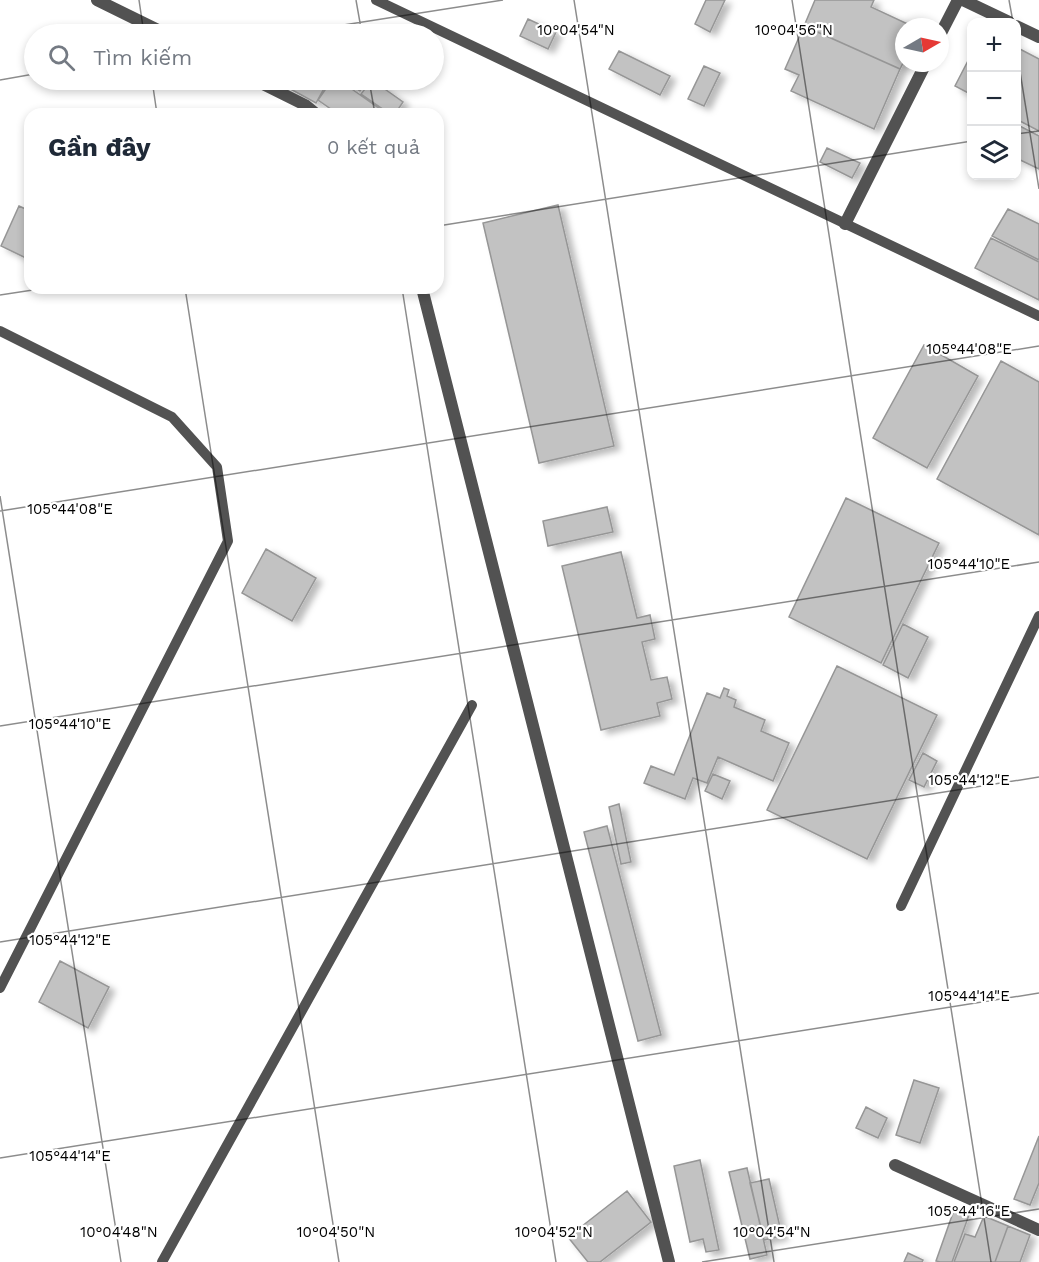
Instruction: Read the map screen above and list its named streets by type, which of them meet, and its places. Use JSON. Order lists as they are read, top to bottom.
{
  "north": "right",
  "page": {
    "map_buttons": ["+", "−"],
    "search": "Tìm kiếm",
    "heading": ["Gần đây", "0 kết quả"]
  },
  "coordinates": [
    "10°04'54\"N",
    "10°04'56\"N",
    "105°44'08\"E",
    "105°44'10\"E",
    "105°44'12\"E",
    "105°44'14\"E",
    "105°44'16\"E",
    "10°04'48\"N",
    "10°04'50\"N",
    "10°04'52\"N"
  ]
}
